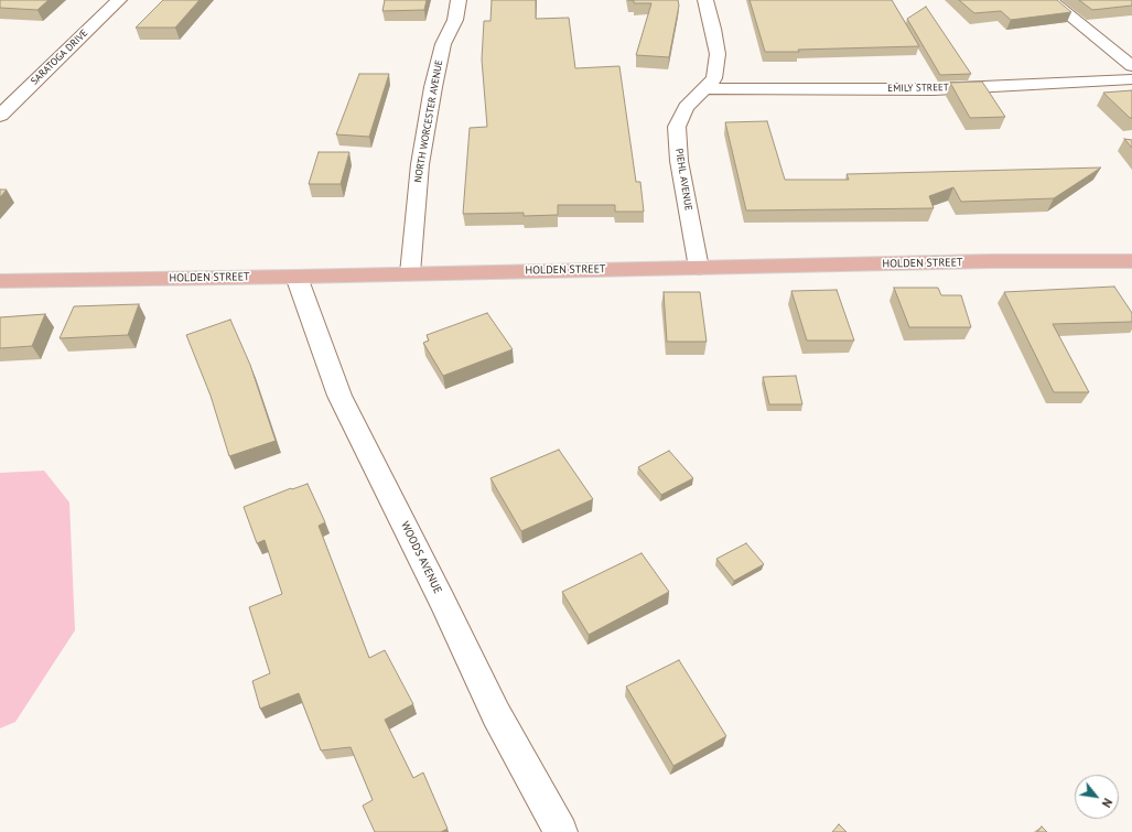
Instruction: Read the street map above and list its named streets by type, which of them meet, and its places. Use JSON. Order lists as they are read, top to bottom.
{
  "streets": {
    "main road": ["HOLDEN STREET"],
    "street": [
      "SARATOGA DRIVE",
      "EMILY STREET",
      "NORTH WORCESTER AVENUE",
      "PIEHL AVENUE",
      "WOODS AVENUE"
    ]
  },
  "crossings": [
    ["EMILY STREET", "PIEHL AVENUE"],
    ["NORTH WORCESTER AVENUE", "HOLDEN STREET"],
    ["PIEHL AVENUE", "HOLDEN STREET"],
    ["HOLDEN STREET", "WOODS AVENUE"]
  ],
  "north": "bottom right"
}
